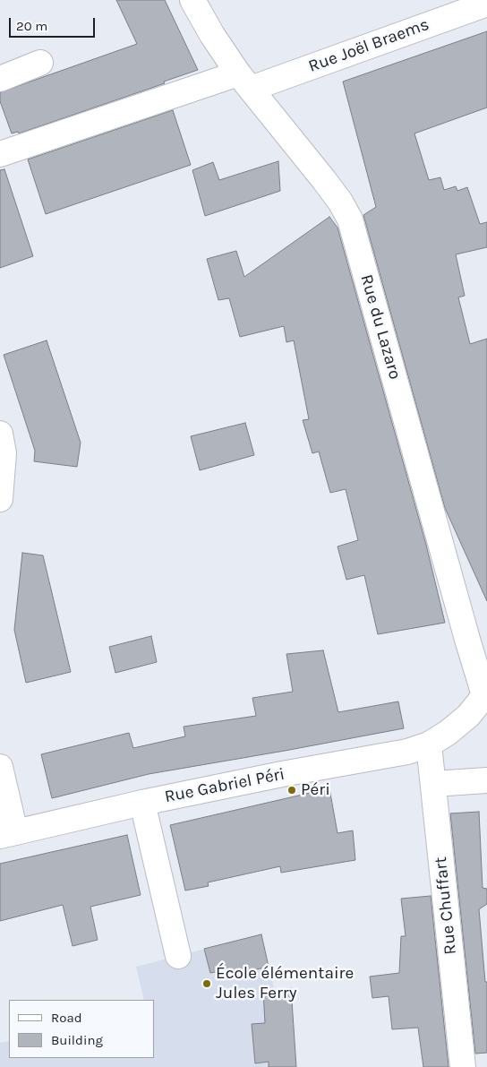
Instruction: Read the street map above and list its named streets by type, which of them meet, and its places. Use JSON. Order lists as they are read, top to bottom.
{
  "streets": {
    "street": [
      "Rue Joël Braems",
      "Rue du Lazaro",
      "Rue Gabriel Péri",
      "Rue Chuffart"
    ]
  },
  "crossings": [
    ["Rue Joël Braems", "Rue du Lazaro"],
    ["Rue du Lazaro", "Rue Gabriel Péri"],
    ["Rue Gabriel Péri", "Rue Chuffart"]
  ],
  "places": ["Péri", "École élémentaire Jules Ferry"],
  "legend": ["Road", "Building"],
  "scale_bar": "20 m"
}
